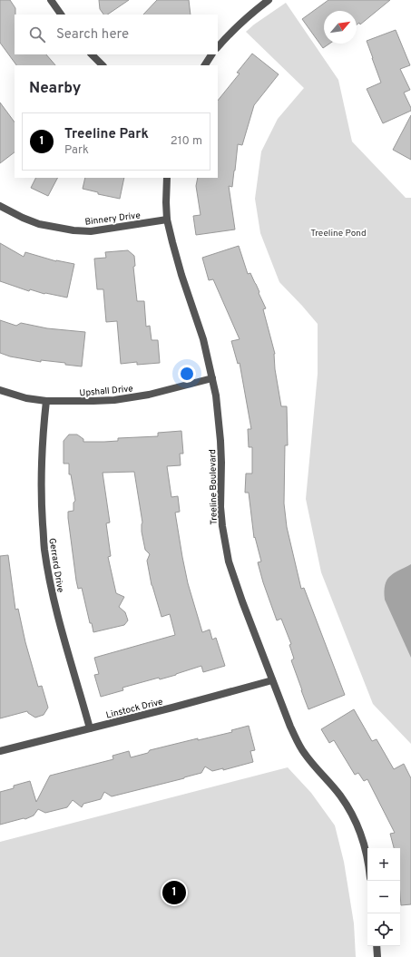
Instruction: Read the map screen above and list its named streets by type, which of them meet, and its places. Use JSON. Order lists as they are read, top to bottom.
{
  "streets": {
    "street": [
      "Binnery Drive",
      "Upshall Drive",
      "Treeline Boulevard",
      "Gerrard Drive",
      "Linstock Drive"
    ]
  },
  "crossings": [
    ["Binnery Drive", "Treeline Boulevard"],
    ["Upshall Drive", "Treeline Boulevard"],
    ["Upshall Drive", "Gerrard Drive"],
    ["Treeline Boulevard", "Linstock Drive"],
    ["Gerrard Drive", "Linstock Drive"]
  ],
  "parks": ["Treeline Pond"],
  "north": "top right",
  "page": {
    "search": "Search here",
    "heading": "Nearby",
    "list": [
      {
        "mark": "1",
        "name": "Treeline Park",
        "note": "Park",
        "value": "210 m"
      }
    ],
    "map_buttons": ["+", "−"],
    "pins": "1"
  }
}
